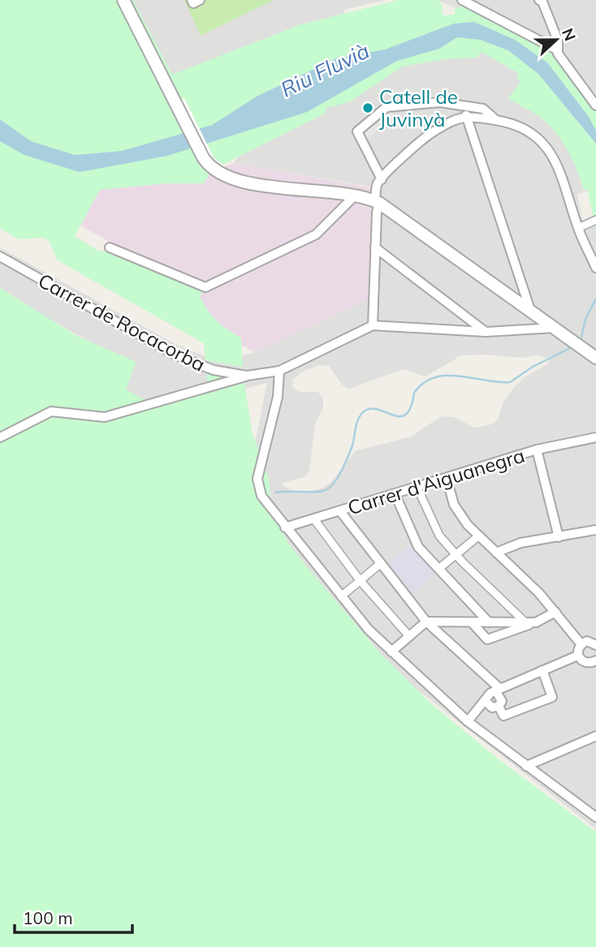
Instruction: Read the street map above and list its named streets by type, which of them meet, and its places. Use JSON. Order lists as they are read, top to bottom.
{
  "streets": {
    "street": ["Carrer de Rocacorba", "Carrer d'Aiguanegra"]
  },
  "water": ["Riu Fluvià"],
  "places": ["Catell de Juvinyà"],
  "scale_bar": "100 m",
  "north": "right"
}
